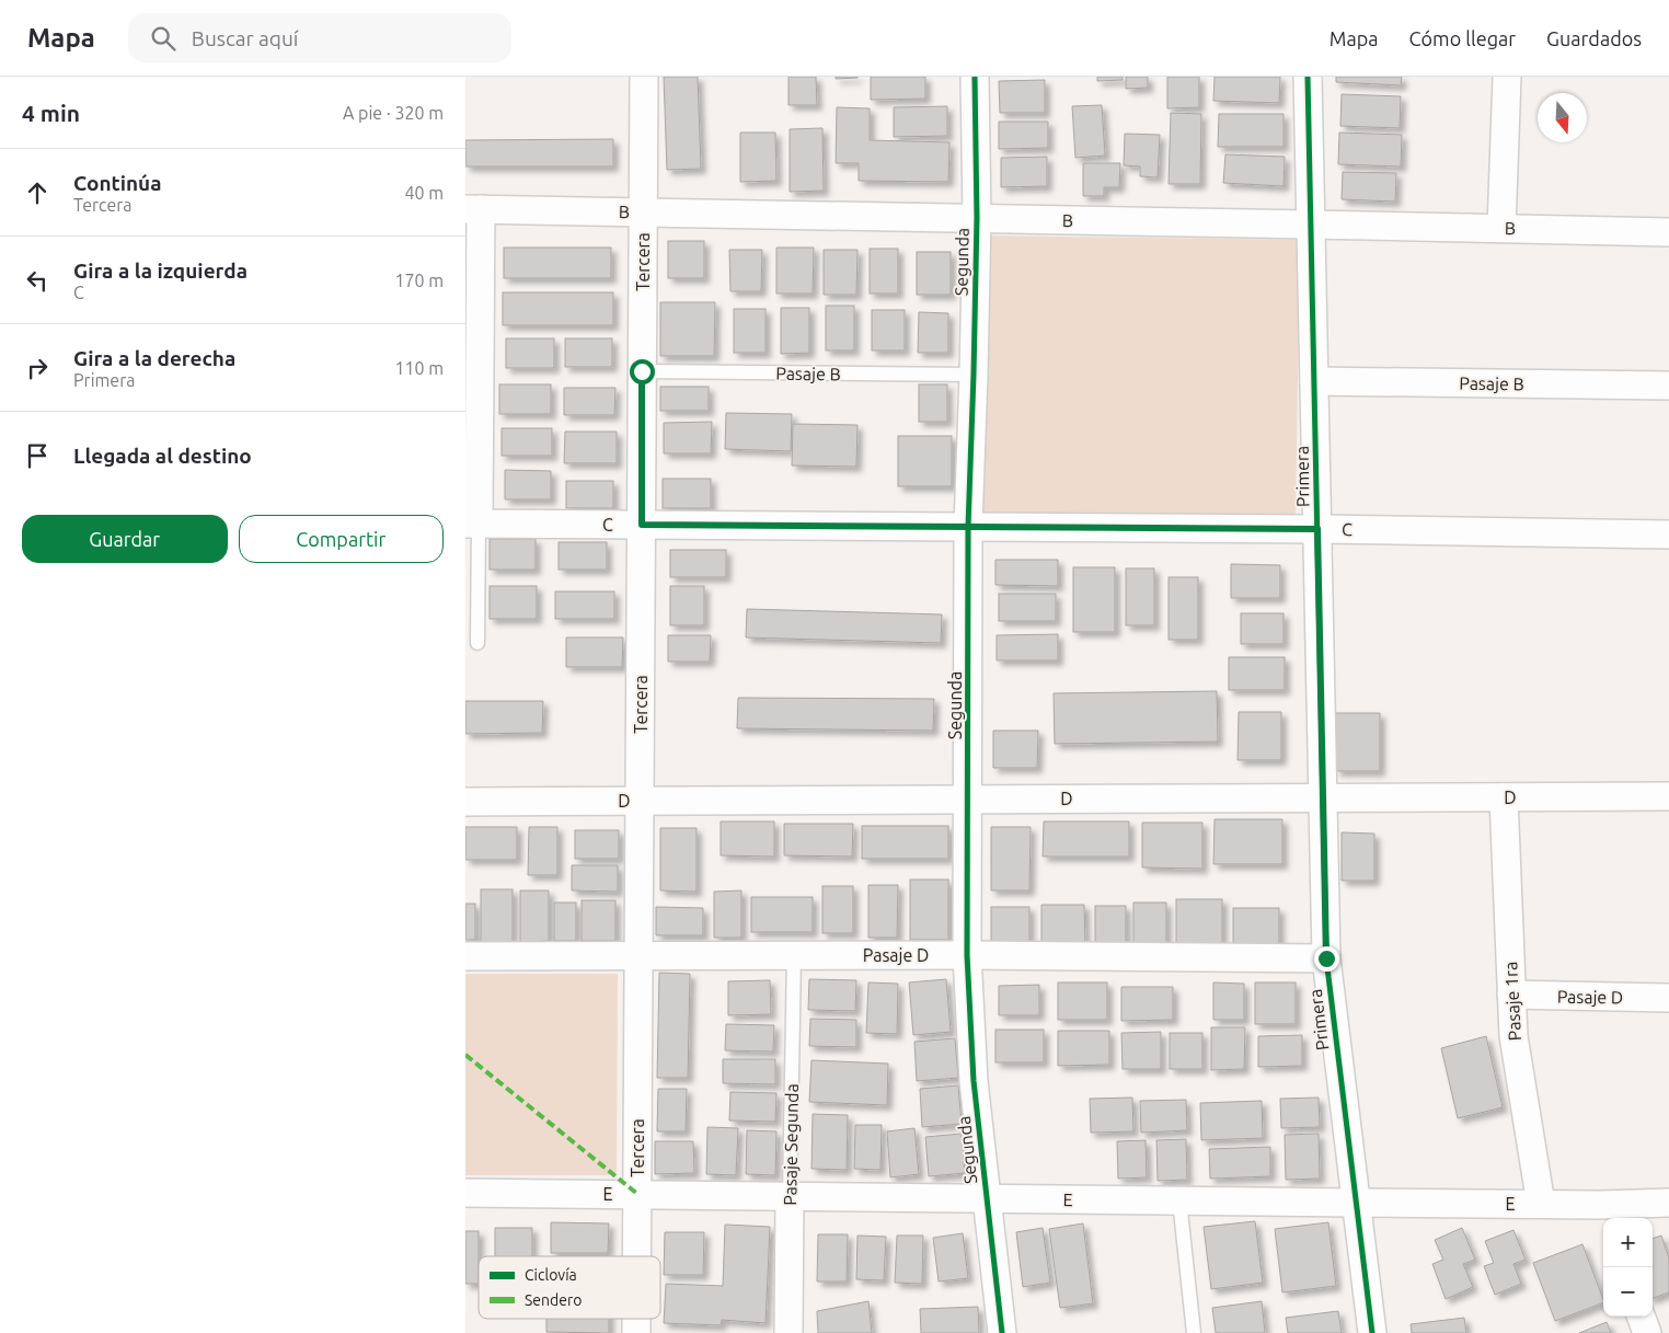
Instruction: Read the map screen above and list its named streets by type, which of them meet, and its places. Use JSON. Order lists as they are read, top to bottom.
{
  "streets": {
    "street": [
      "B",
      "Tercera",
      "Segunda",
      "Pasaje B",
      "Primera",
      "C",
      "D",
      "Pasaje D",
      "Pasaje 1ra",
      "Pasaje Segunda",
      "E"
    ]
  },
  "crossings": [
    ["B", "Tercera"],
    ["B", "Segunda"],
    ["B", "Primera"],
    ["Tercera", "Pasaje B"],
    ["Tercera", "C"],
    ["Tercera", "D"],
    ["Tercera", "Pasaje D"],
    ["Tercera", "E"],
    ["Segunda", "Pasaje B"],
    ["Segunda", "C"],
    ["Segunda", "D"],
    ["Segunda", "Pasaje D"],
    ["Segunda", "E"],
    ["Pasaje B", "Primera"],
    ["Primera", "C"],
    ["Primera", "D"],
    ["Primera", "Pasaje D"],
    ["Primera", "E"],
    ["D", "Pasaje 1ra"],
    ["Pasaje D", "Pasaje 1ra"],
    ["Pasaje D", "Pasaje Segunda"],
    ["Pasaje 1ra", "E"],
    ["Pasaje Segunda", "E"]
  ],
  "legend": ["Ciclovía", "Sendero"],
  "north": "bottom",
  "page": {
    "header": "Mapa",
    "search": "Buscar aquí",
    "nav": ["Mapa", "Cómo llegar", "Guardados"],
    "heading": ["4 min", "A pie · 320 m"],
    "list": [
      ["Continúa", "Tercera", "40 m"],
      ["Gira a la izquierda", "C", "170 m"],
      ["Gira a la derecha", "Primera", "110 m"],
      "Llegada al destino"
    ],
    "buttons": ["Guardar", "Compartir"],
    "map_buttons": ["+", "−"]
  }
}
